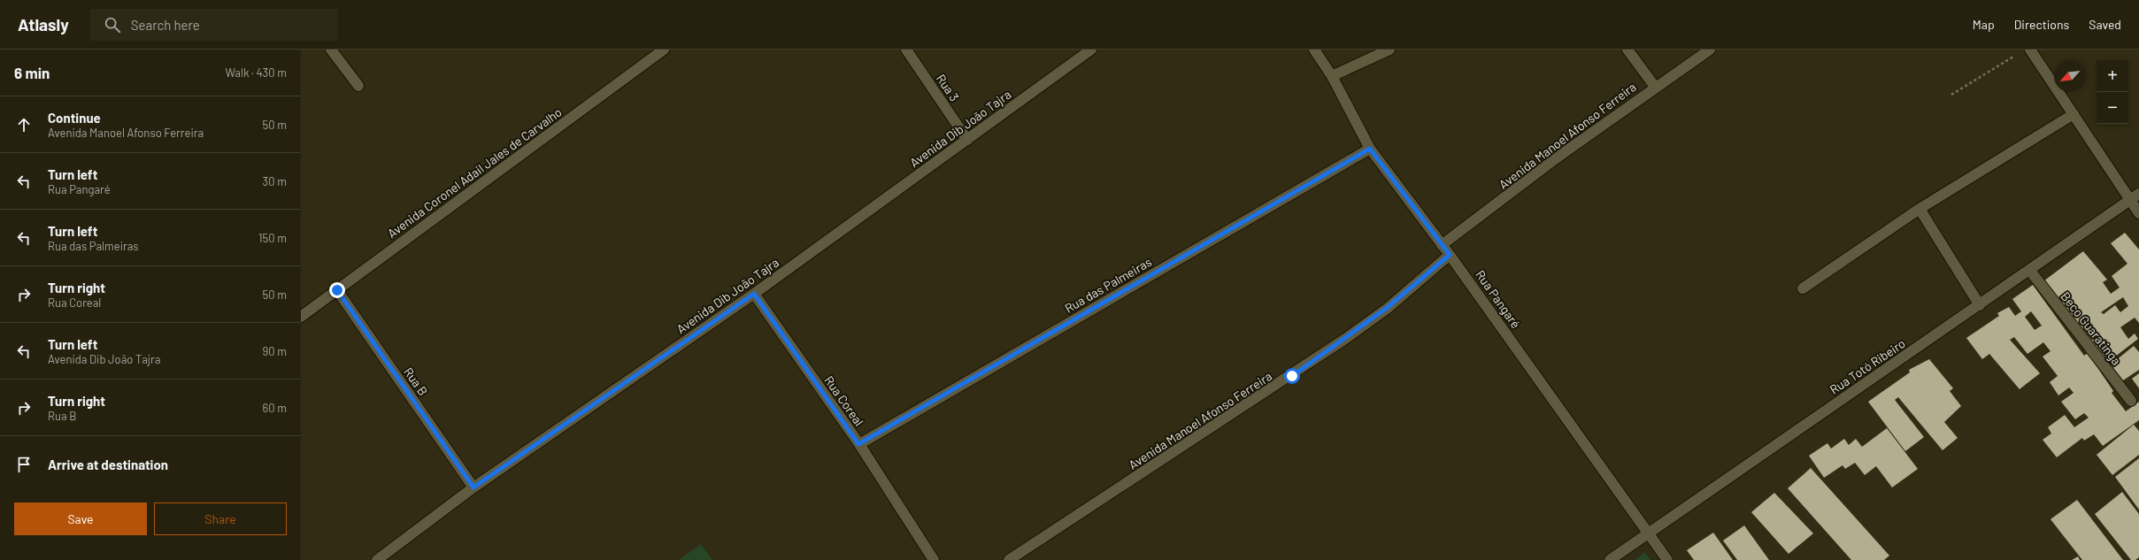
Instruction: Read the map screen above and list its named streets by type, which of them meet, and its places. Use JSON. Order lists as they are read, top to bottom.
{
  "streets": {
    "street": [
      "Rua 3",
      "Avenida Dib João Tajra",
      "Avenida Manoel Afonso Ferreira",
      "Avenida Coronel Adail Jales de Carvalho",
      "Rua das Palmeiras",
      "Rua Pangaré",
      "Beco Guaratinga",
      "Rua Totó Ribeiro",
      "Rua B",
      "Rua Coreal"
    ]
  },
  "crossings": [
    ["Rua 3", "Avenida Dib João Tajra"],
    ["Avenida Dib João Tajra", "Rua B"],
    ["Avenida Dib João Tajra", "Rua Coreal"],
    ["Avenida Manoel Afonso Ferreira", "Rua Pangaré"],
    ["Avenida Coronel Adail Jales de Carvalho", "Rua B"],
    ["Rua das Palmeiras", "Rua Pangaré"],
    ["Rua das Palmeiras", "Rua Coreal"],
    ["Rua Pangaré", "Rua Totó Ribeiro"],
    ["Beco Guaratinga", "Rua Totó Ribeiro"]
  ],
  "north": "bottom left",
  "page": {
    "header": "Atlasly",
    "search": "Search here",
    "nav": ["Map", "Directions", "Saved"],
    "heading": ["6 min", "Walk · 430 m"],
    "map_buttons": ["+", "−"],
    "list": [
      ["Continue", "Avenida Manoel Afonso Ferreira", "50 m"],
      ["Turn left", "Rua Pangaré", "30 m"],
      ["Turn left", "Rua das Palmeiras", "150 m"],
      ["Turn right", "Rua Coreal", "50 m"],
      ["Turn left", "Avenida Dib João Tajra", "90 m"],
      ["Turn right", "Rua B", "60 m"],
      "Arrive at destination"
    ],
    "buttons": ["Save", "Share"]
  }
}
